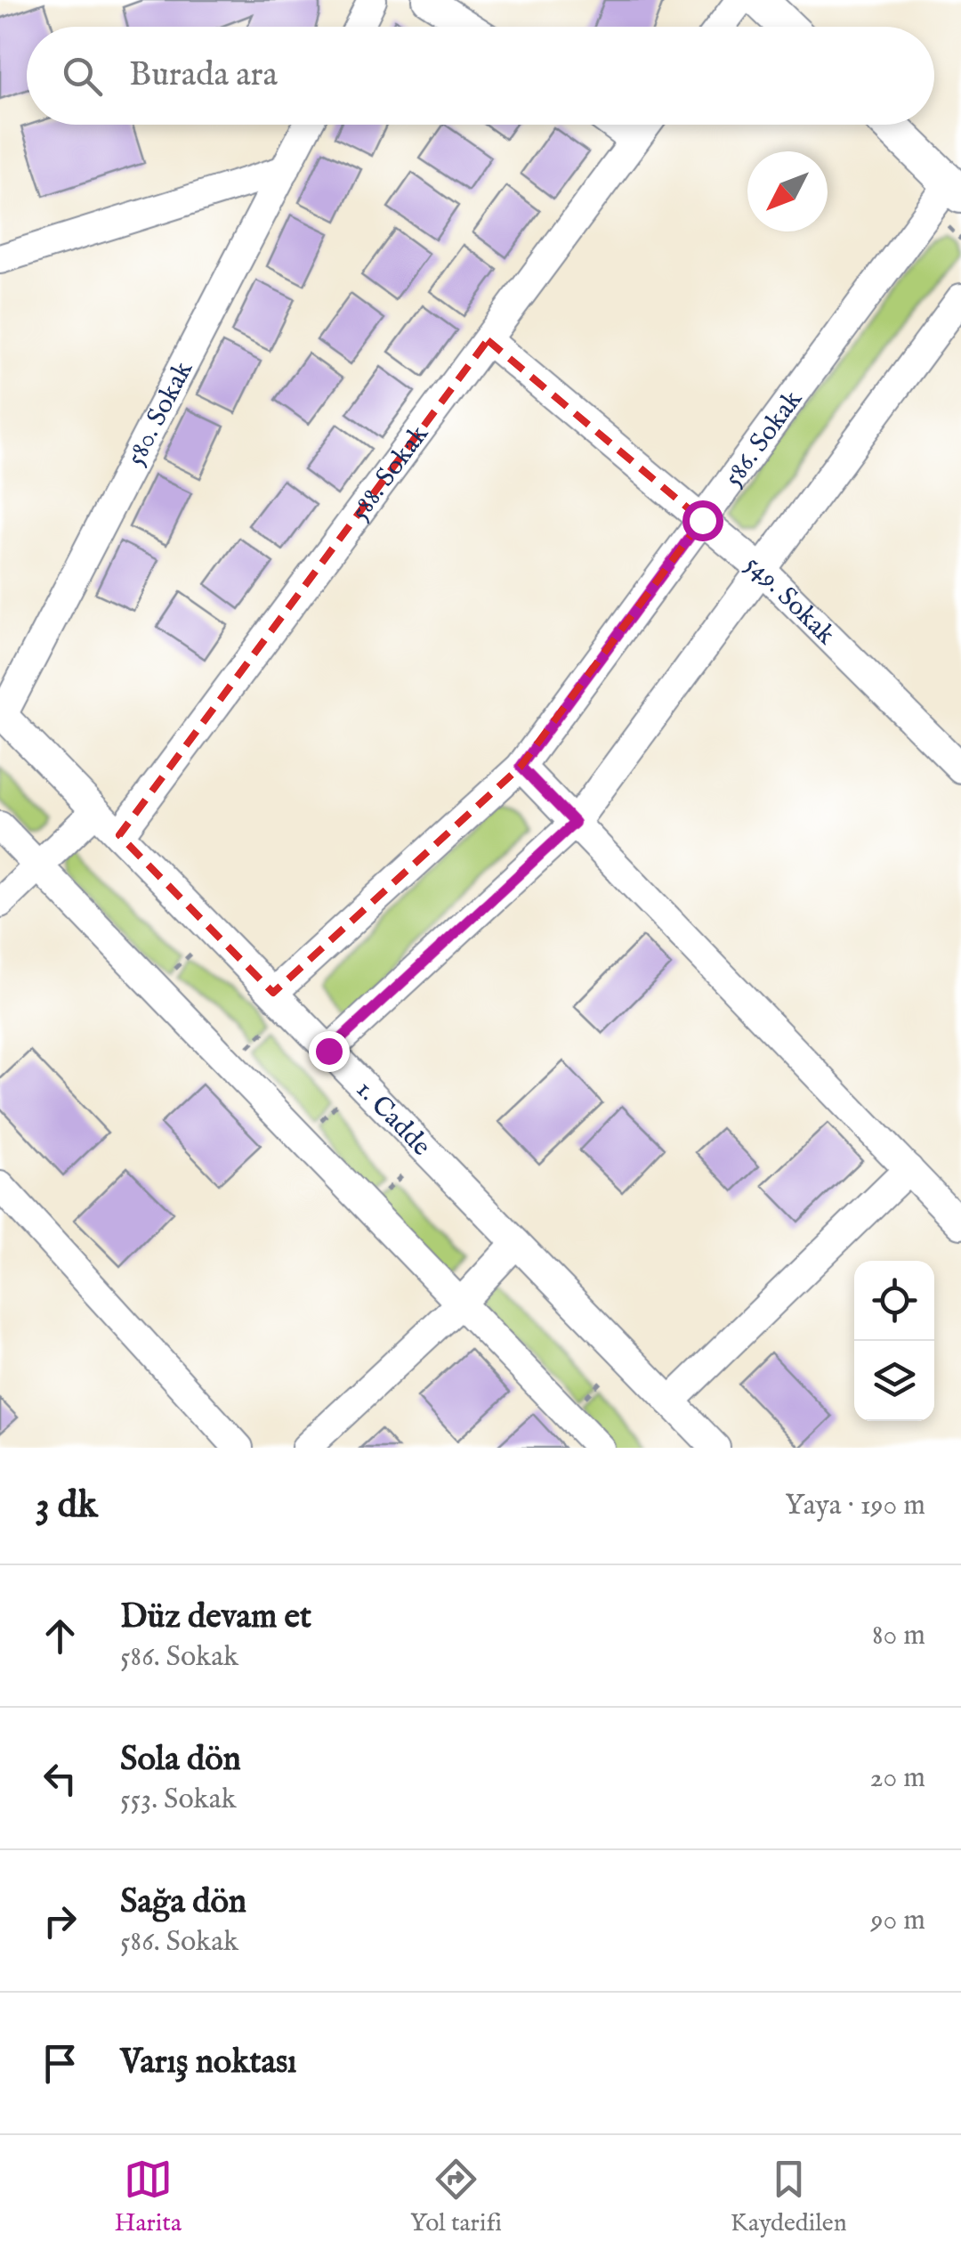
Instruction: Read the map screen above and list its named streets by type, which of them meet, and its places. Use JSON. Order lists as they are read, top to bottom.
{
  "streets": {
    "street": [
      "580. Sokak",
      "586. Sokak",
      "588. Sokak",
      "549. Sokak",
      "1. Cadde"
    ]
  },
  "crossings": [
    ["580. Sokak", "1. Cadde"],
    ["586. Sokak", "549. Sokak"],
    ["586. Sokak", "1. Cadde"],
    ["588. Sokak", "549. Sokak"],
    ["588. Sokak", "1. Cadde"]
  ],
  "north": "bottom left",
  "page": {
    "search": "Burada ara",
    "heading": ["3 dk", "Yaya · 190 m"],
    "list": [
      ["Düz devam et", "586. Sokak", "80 m"],
      ["Sola dön", "553. Sokak", "20 m"],
      ["Sağa dön", "586. Sokak", "90 m"],
      "Varış noktası"
    ],
    "nav": ["Harita", "Yol tarifi", "Kaydedilen"]
  }
}
